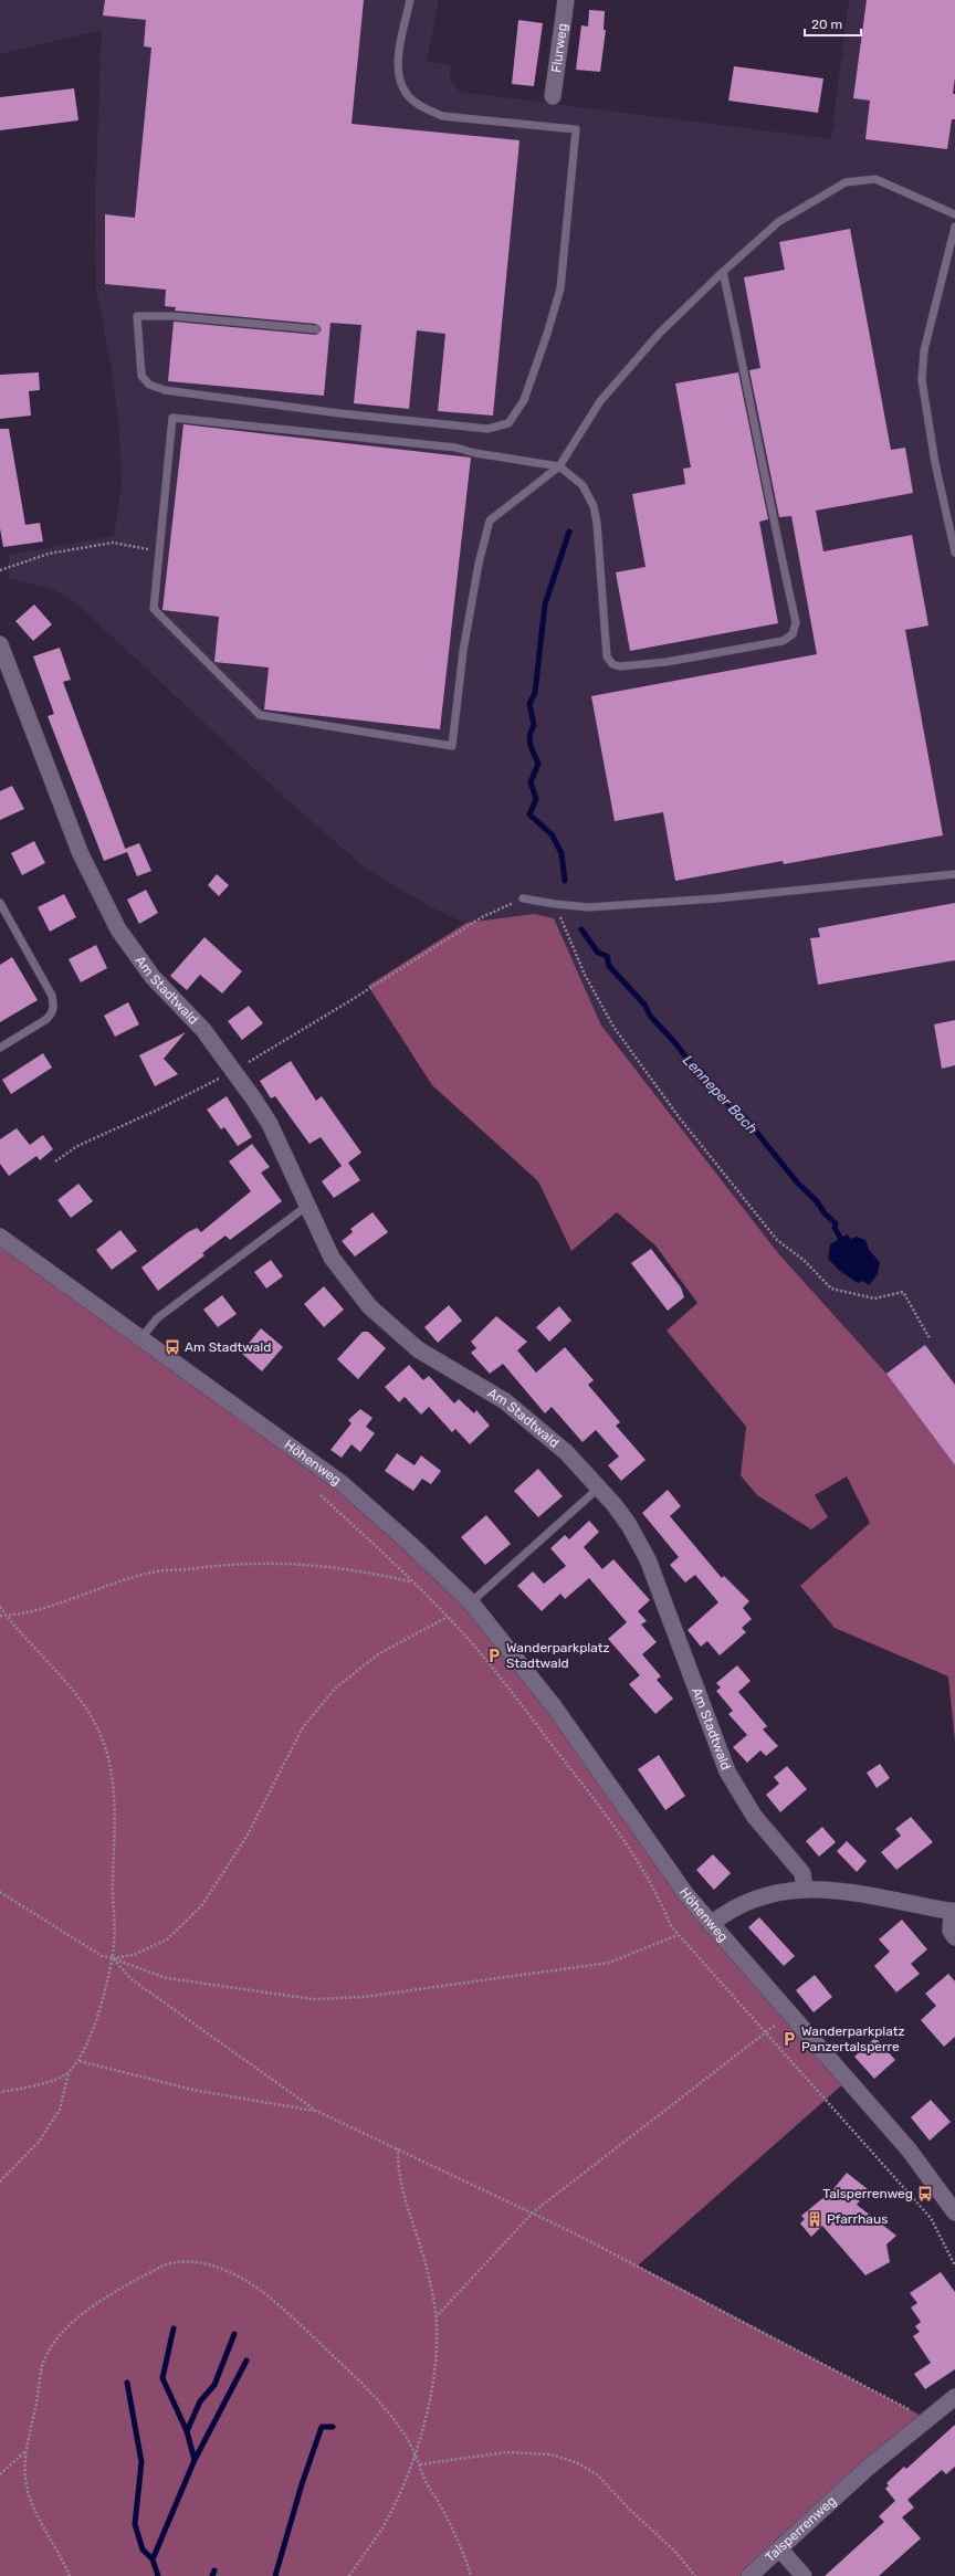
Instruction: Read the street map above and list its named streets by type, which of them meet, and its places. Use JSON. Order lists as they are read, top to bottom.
{
  "streets": {
    "street": [
      "Flurweg",
      "Am Stadtwald",
      "Höhenweg",
      "Talsperrenweg"
    ]
  },
  "water": ["Lenneper Bach"],
  "places": {
    "bus stop": ["Am Stadtwald", "Talsperrenweg"],
    "parking": ["Wanderparkplatz Stadtwald", "Wanderparkplatz Panzertalsperre"],
    "building": ["Pfarrhaus"]
  },
  "scale_bar": "20 m"
}
